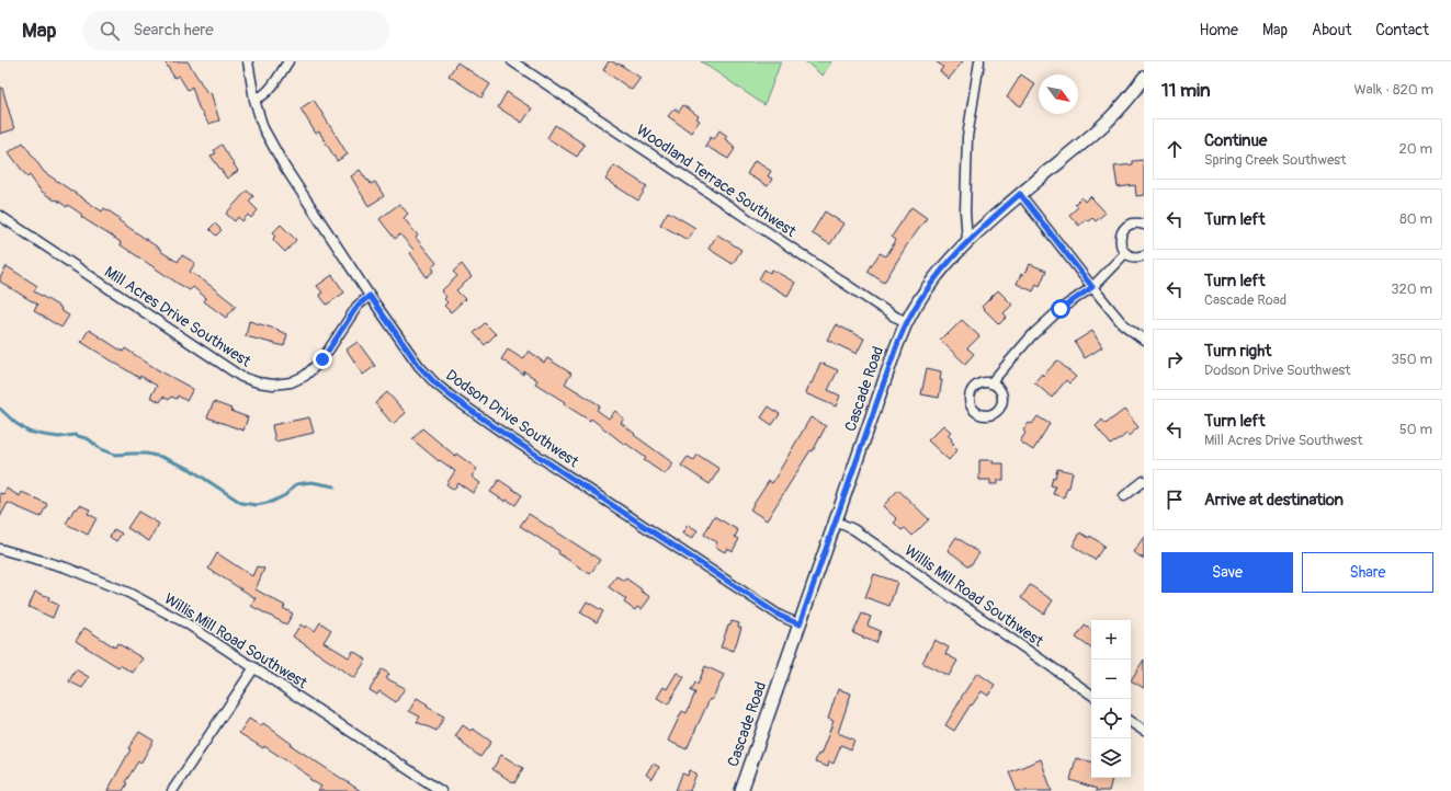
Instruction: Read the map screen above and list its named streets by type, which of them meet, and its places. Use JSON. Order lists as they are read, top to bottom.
{
  "streets": {
    "main road": ["Cascade Road"],
    "street": [
      "Woodland Terrace Southwest",
      "Mill Acres Drive Southwest",
      "Dodson Drive Southwest",
      "Willis Mill Road Southwest"
    ]
  },
  "crossings": [
    ["Woodland Terrace Southwest", "Cascade Road"],
    ["Mill Acres Drive Southwest", "Dodson Drive Southwest"],
    ["Cascade Road", "Dodson Drive Southwest"],
    ["Cascade Road", "Willis Mill Road Southwest"]
  ],
  "north": "bottom right",
  "page": {
    "header": "Map",
    "search": "Search here",
    "nav": [
      "Home",
      "Map",
      "About",
      "Contact"
    ],
    "heading": ["11 min", "Walk · 820 m"],
    "list": [
      ["Continue", "Spring Creek Southwest", "20 m"],
      ["Turn left", "80 m"],
      ["Turn left", "Cascade Road", "320 m"],
      ["Turn right", "Dodson Drive Southwest", "350 m"],
      ["Turn left", "Mill Acres Drive Southwest", "50 m"],
      "Arrive at destination"
    ],
    "buttons": ["Save", "Share"],
    "map_buttons": ["+", "−"]
  }
}
